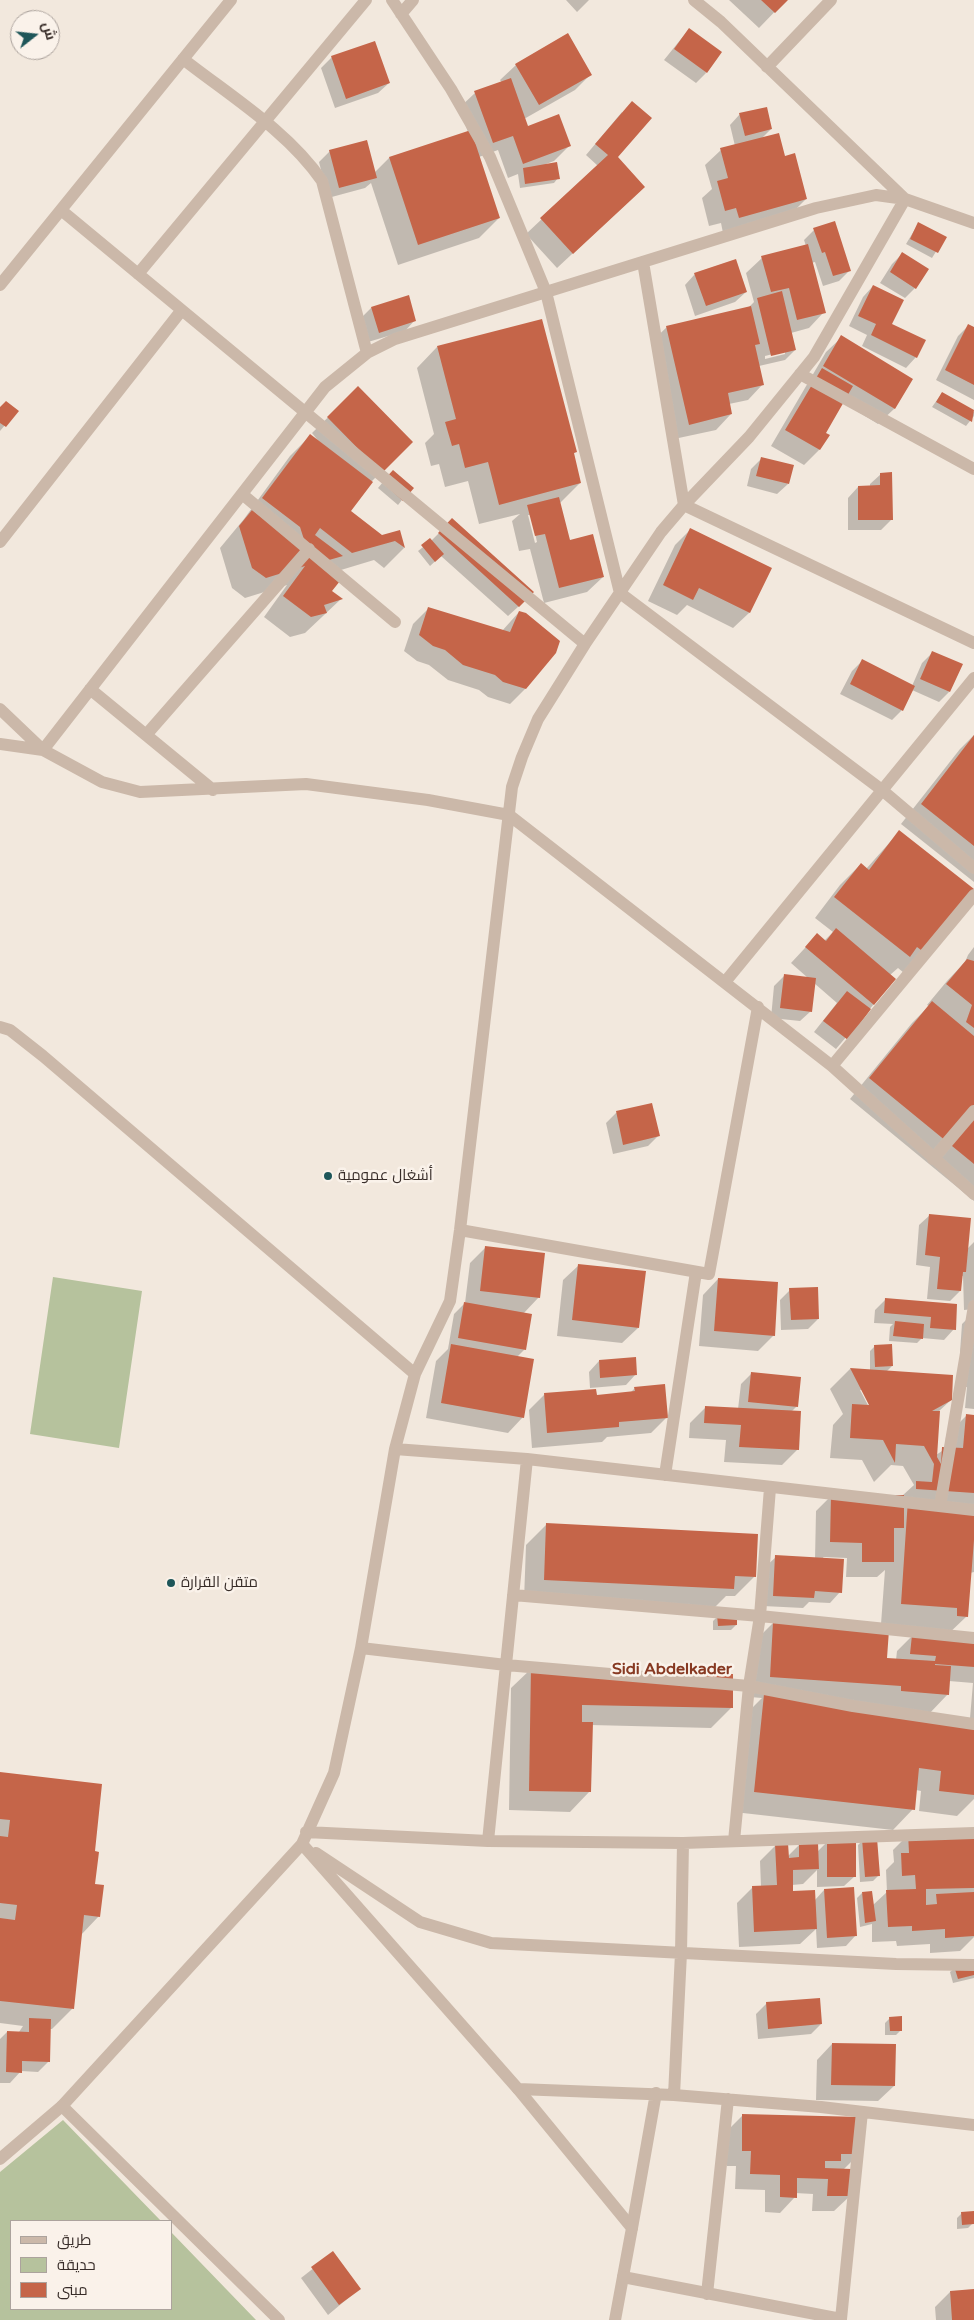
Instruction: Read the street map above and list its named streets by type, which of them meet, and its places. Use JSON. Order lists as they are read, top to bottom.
{
  "districts": ["Sidi Abdelkader"],
  "places": ["أشغال عمومية", "متقن القرارة"],
  "legend": ["طريق", "حديقة", "مبنى"],
  "north": "right"
}
